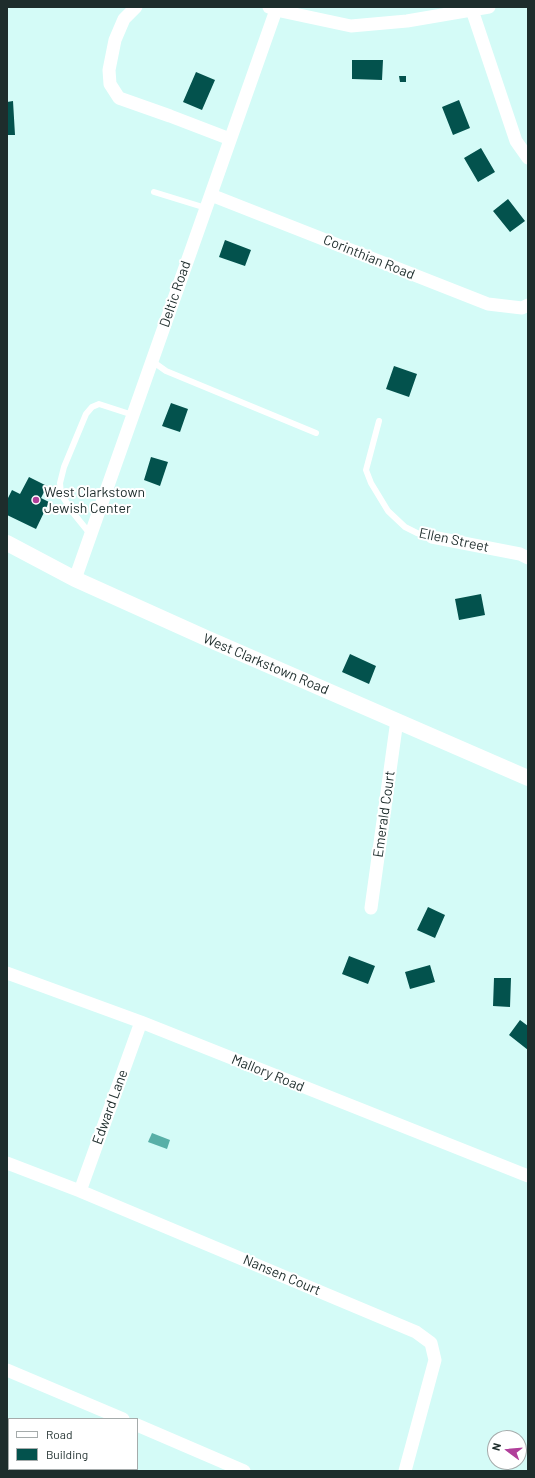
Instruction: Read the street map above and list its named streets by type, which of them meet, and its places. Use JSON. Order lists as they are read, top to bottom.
{
  "streets": {
    "street": [
      "Corinthian Road",
      "Deltic Road",
      "Ellen Street",
      "West Clarkstown Road",
      "Emerald Court",
      "Mallory Road",
      "Edward Lane",
      "Nansen Court"
    ]
  },
  "crossings": [
    ["Corinthian Road", "Deltic Road"],
    ["Deltic Road", "West Clarkstown Road"],
    ["West Clarkstown Road", "Emerald Court"],
    ["Mallory Road", "Edward Lane"],
    ["Edward Lane", "Nansen Court"]
  ],
  "places": ["West Clarkstown Jewish Center"],
  "legend": ["Road", "Building"],
  "north": "left"
}
